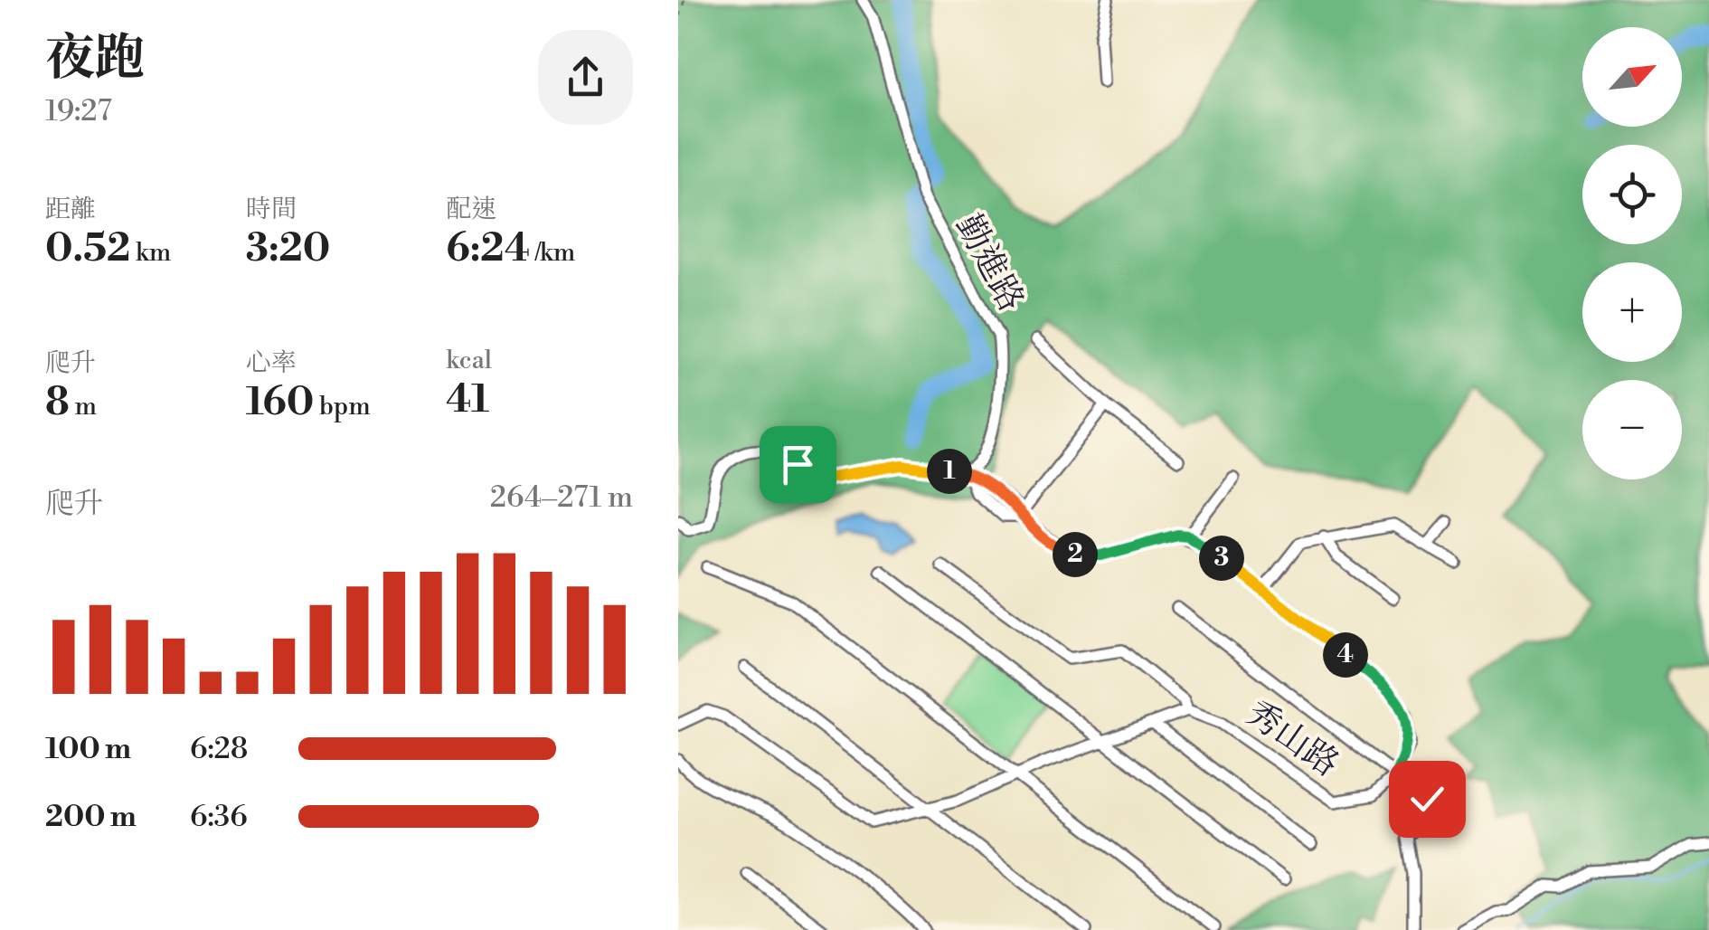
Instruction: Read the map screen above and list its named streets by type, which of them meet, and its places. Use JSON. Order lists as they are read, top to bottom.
{
  "streets": {
    "street": ["勤進路", "秀山路"]
  },
  "north": "top right",
  "page": {
    "heading": ["夜跑", "19:27"],
    "map_buttons": ["+", "−"],
    "stats": [
      ["距離", "0.52 km"],
      ["時間", "3:20"],
      ["配速", "6:24 /km"],
      ["爬升", "8 m"],
      ["心率", "160 bpm"],
      ["kcal", "41"]
    ],
    "pins": [
      "1",
      "2",
      "3",
      "4"
    ],
    "chart": ["爬升", "264–271 m"],
    "list": [
      {
        "name": "100 m",
        "note": "6:28"
      },
      {
        "name": "200 m",
        "note": "6:36"
      }
    ]
  }
}
